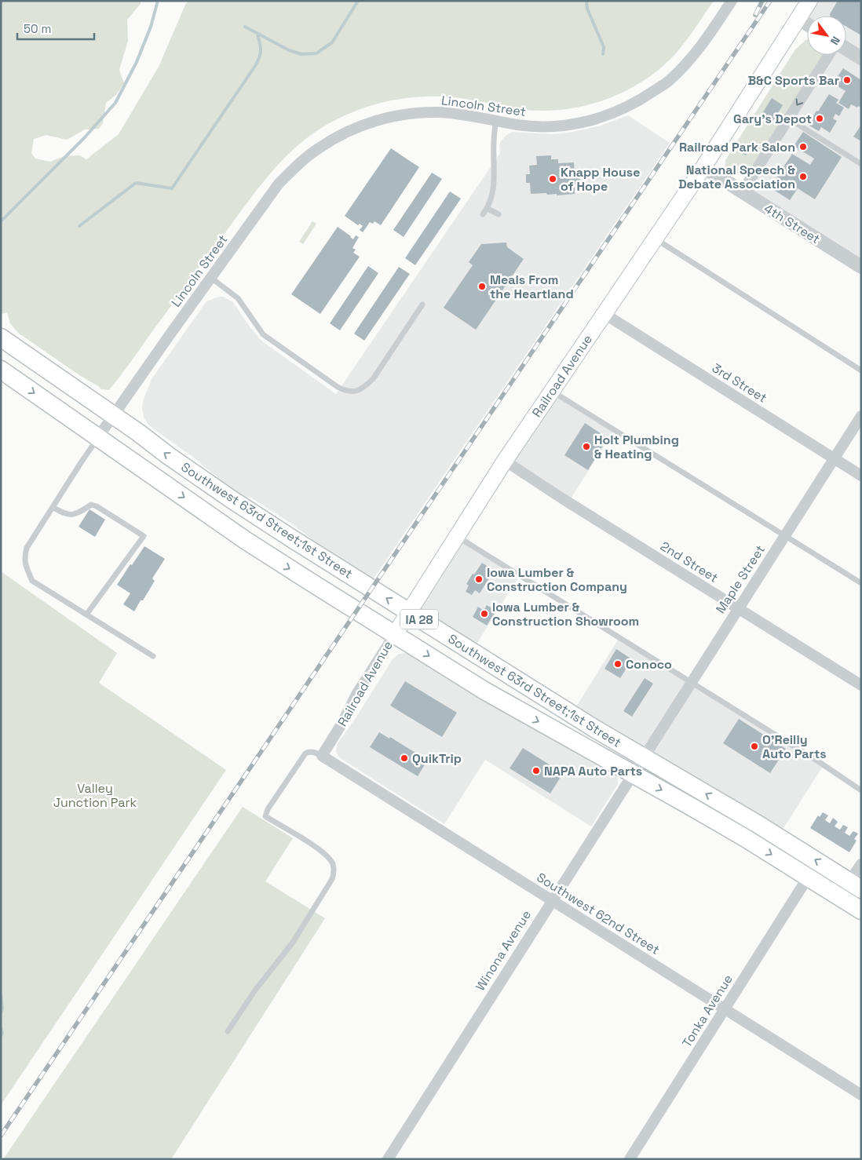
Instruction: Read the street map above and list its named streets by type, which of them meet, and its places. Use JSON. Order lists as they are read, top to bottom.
{
  "streets": {
    "main road": ["Railroad Avenue", "Southwest 63rd Street;1st Street", "IA 28"],
    "street": [
      "Lincoln Street",
      "4th Street",
      "3rd Street",
      "2nd Street",
      "Maple Street",
      "Southwest 62nd Street",
      "Winona Avenue",
      "Tonka Avenue"
    ]
  },
  "crossings": [
    ["Lincoln Street", "Southwest 63rd Street;1st Street"],
    ["4th Street", "Railroad Avenue"],
    ["Railroad Avenue", "3rd Street"],
    ["Railroad Avenue", "Southwest 63rd Street;1st Street"],
    ["Railroad Avenue", "2nd Street"],
    ["Railroad Avenue", "Southwest 62nd Street"],
    ["3rd Street", "Maple Street"],
    ["Southwest 63rd Street;1st Street", "Maple Street"],
    ["Southwest 63rd Street;1st Street", "Winona Avenue"],
    ["Southwest 63rd Street;1st Street", "Tonka Avenue"],
    ["2nd Street", "Maple Street"],
    ["Maple Street", "Winona Avenue"],
    ["Southwest 62nd Street", "Winona Avenue"],
    ["Southwest 62nd Street", "Tonka Avenue"]
  ],
  "parks": ["Valley Junction Park"],
  "places": [
    "B&C Sports Bar",
    "Gary's Depot",
    "Railroad Park Salon",
    "National Speech & Debate Association",
    "Knapp House of Hope",
    "Meals From the Heartland",
    "Holt Plumbing & Heating",
    "Iowa Lumber & Construction Company",
    "Iowa Lumber & Construction Showroom",
    "Conoco",
    "O'Reilly Auto Parts",
    "QuikTrip",
    "NAPA Auto Parts"
  ],
  "scale_bar": "50 m",
  "north": "bottom right"
}
